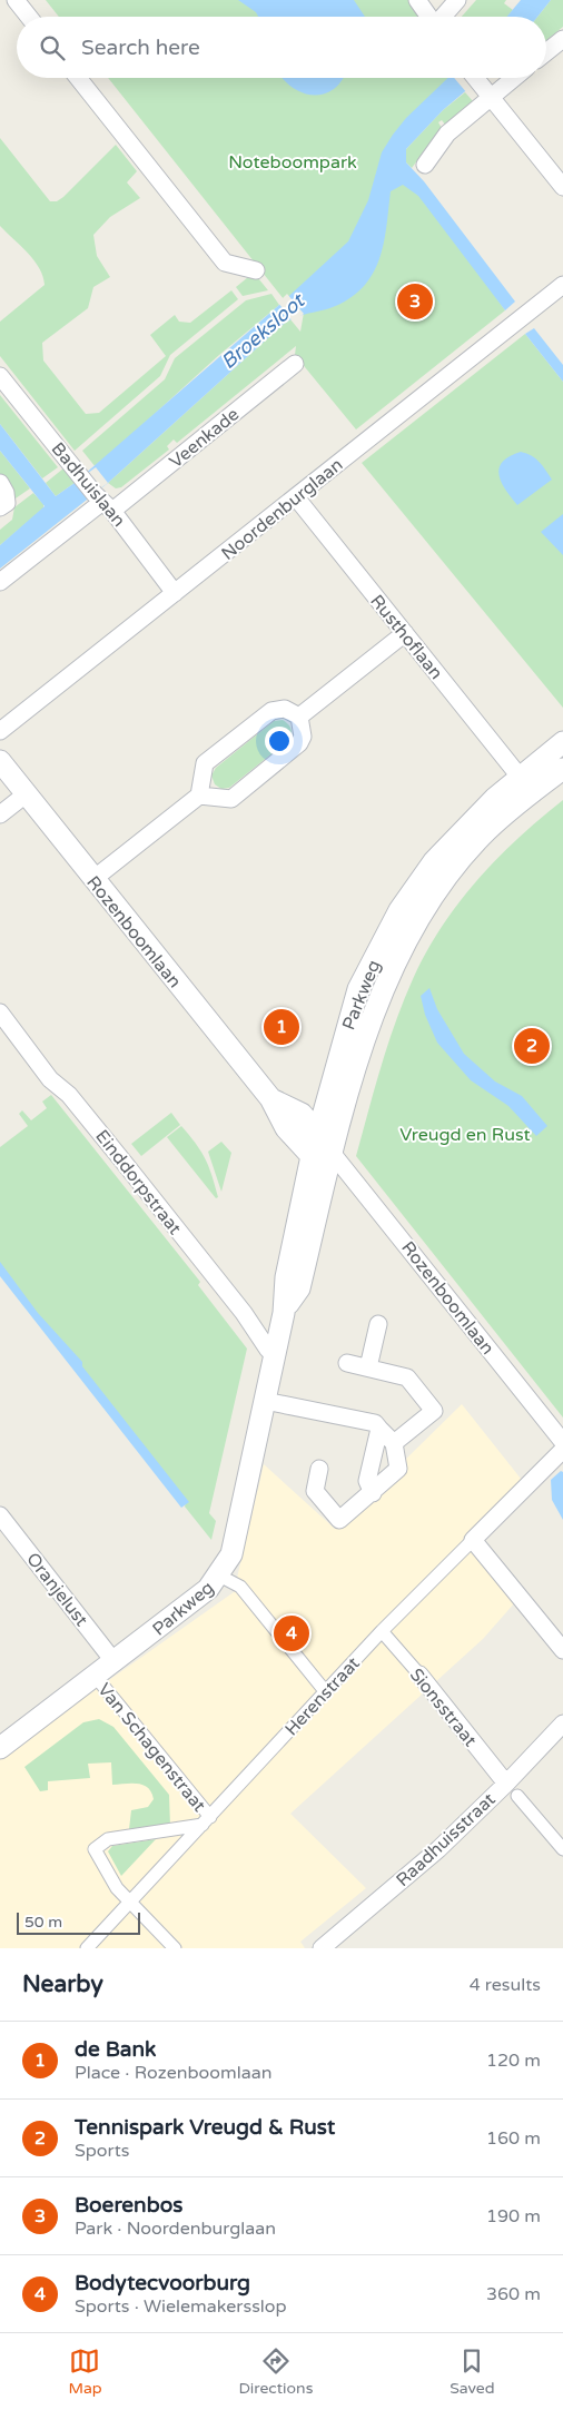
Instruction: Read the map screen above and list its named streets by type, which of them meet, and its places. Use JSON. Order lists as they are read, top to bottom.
{
  "streets": {
    "street": [
      "Veenkade",
      "Badhuislaan",
      "Noordenburglaan",
      "Rusthoflaan",
      "Rozenboomlaan",
      "Parkweg",
      "Einddorpstraat",
      "Oranjelust",
      "Herenstraat",
      "Sionsstraat",
      "Van Schagenstraat",
      "Raadhuisstraat"
    ]
  },
  "crossings": [
    ["Veenkade", "Badhuislaan"],
    ["Badhuislaan", "Noordenburglaan"],
    ["Noordenburglaan", "Rusthoflaan"],
    ["Rusthoflaan", "Parkweg"],
    ["Rozenboomlaan", "Parkweg"],
    ["Parkweg", "Einddorpstraat"],
    ["Parkweg", "Oranjelust"],
    ["Parkweg", "Van Schagenstraat"],
    ["Herenstraat", "Sionsstraat"],
    ["Herenstraat", "Van Schagenstraat"],
    ["Sionsstraat", "Raadhuisstraat"]
  ],
  "water": ["Broeksloot"],
  "parks": ["Noteboompark", "Vreugd en Rust"],
  "scale_bar": "50 m",
  "page": {
    "search": "Search here",
    "pins": [
      "3",
      "1",
      "2",
      "4"
    ],
    "scale": "50 m",
    "heading": ["Nearby", "4 results"],
    "list": [
      {
        "mark": "1",
        "name": "de Bank",
        "note": "Place · Rozenboomlaan",
        "value": "120 m"
      },
      {
        "mark": "2",
        "name": "Tennispark Vreugd & Rust",
        "note": "Sports",
        "value": "160 m"
      },
      {
        "mark": "3",
        "name": "Boerenbos",
        "note": "Park · Noordenburglaan",
        "value": "190 m"
      },
      {
        "mark": "4",
        "name": "Bodytecvoorburg",
        "note": "Sports · Wielemakersslop",
        "value": "360 m"
      }
    ],
    "nav": ["Map", "Directions", "Saved"]
  }
}
